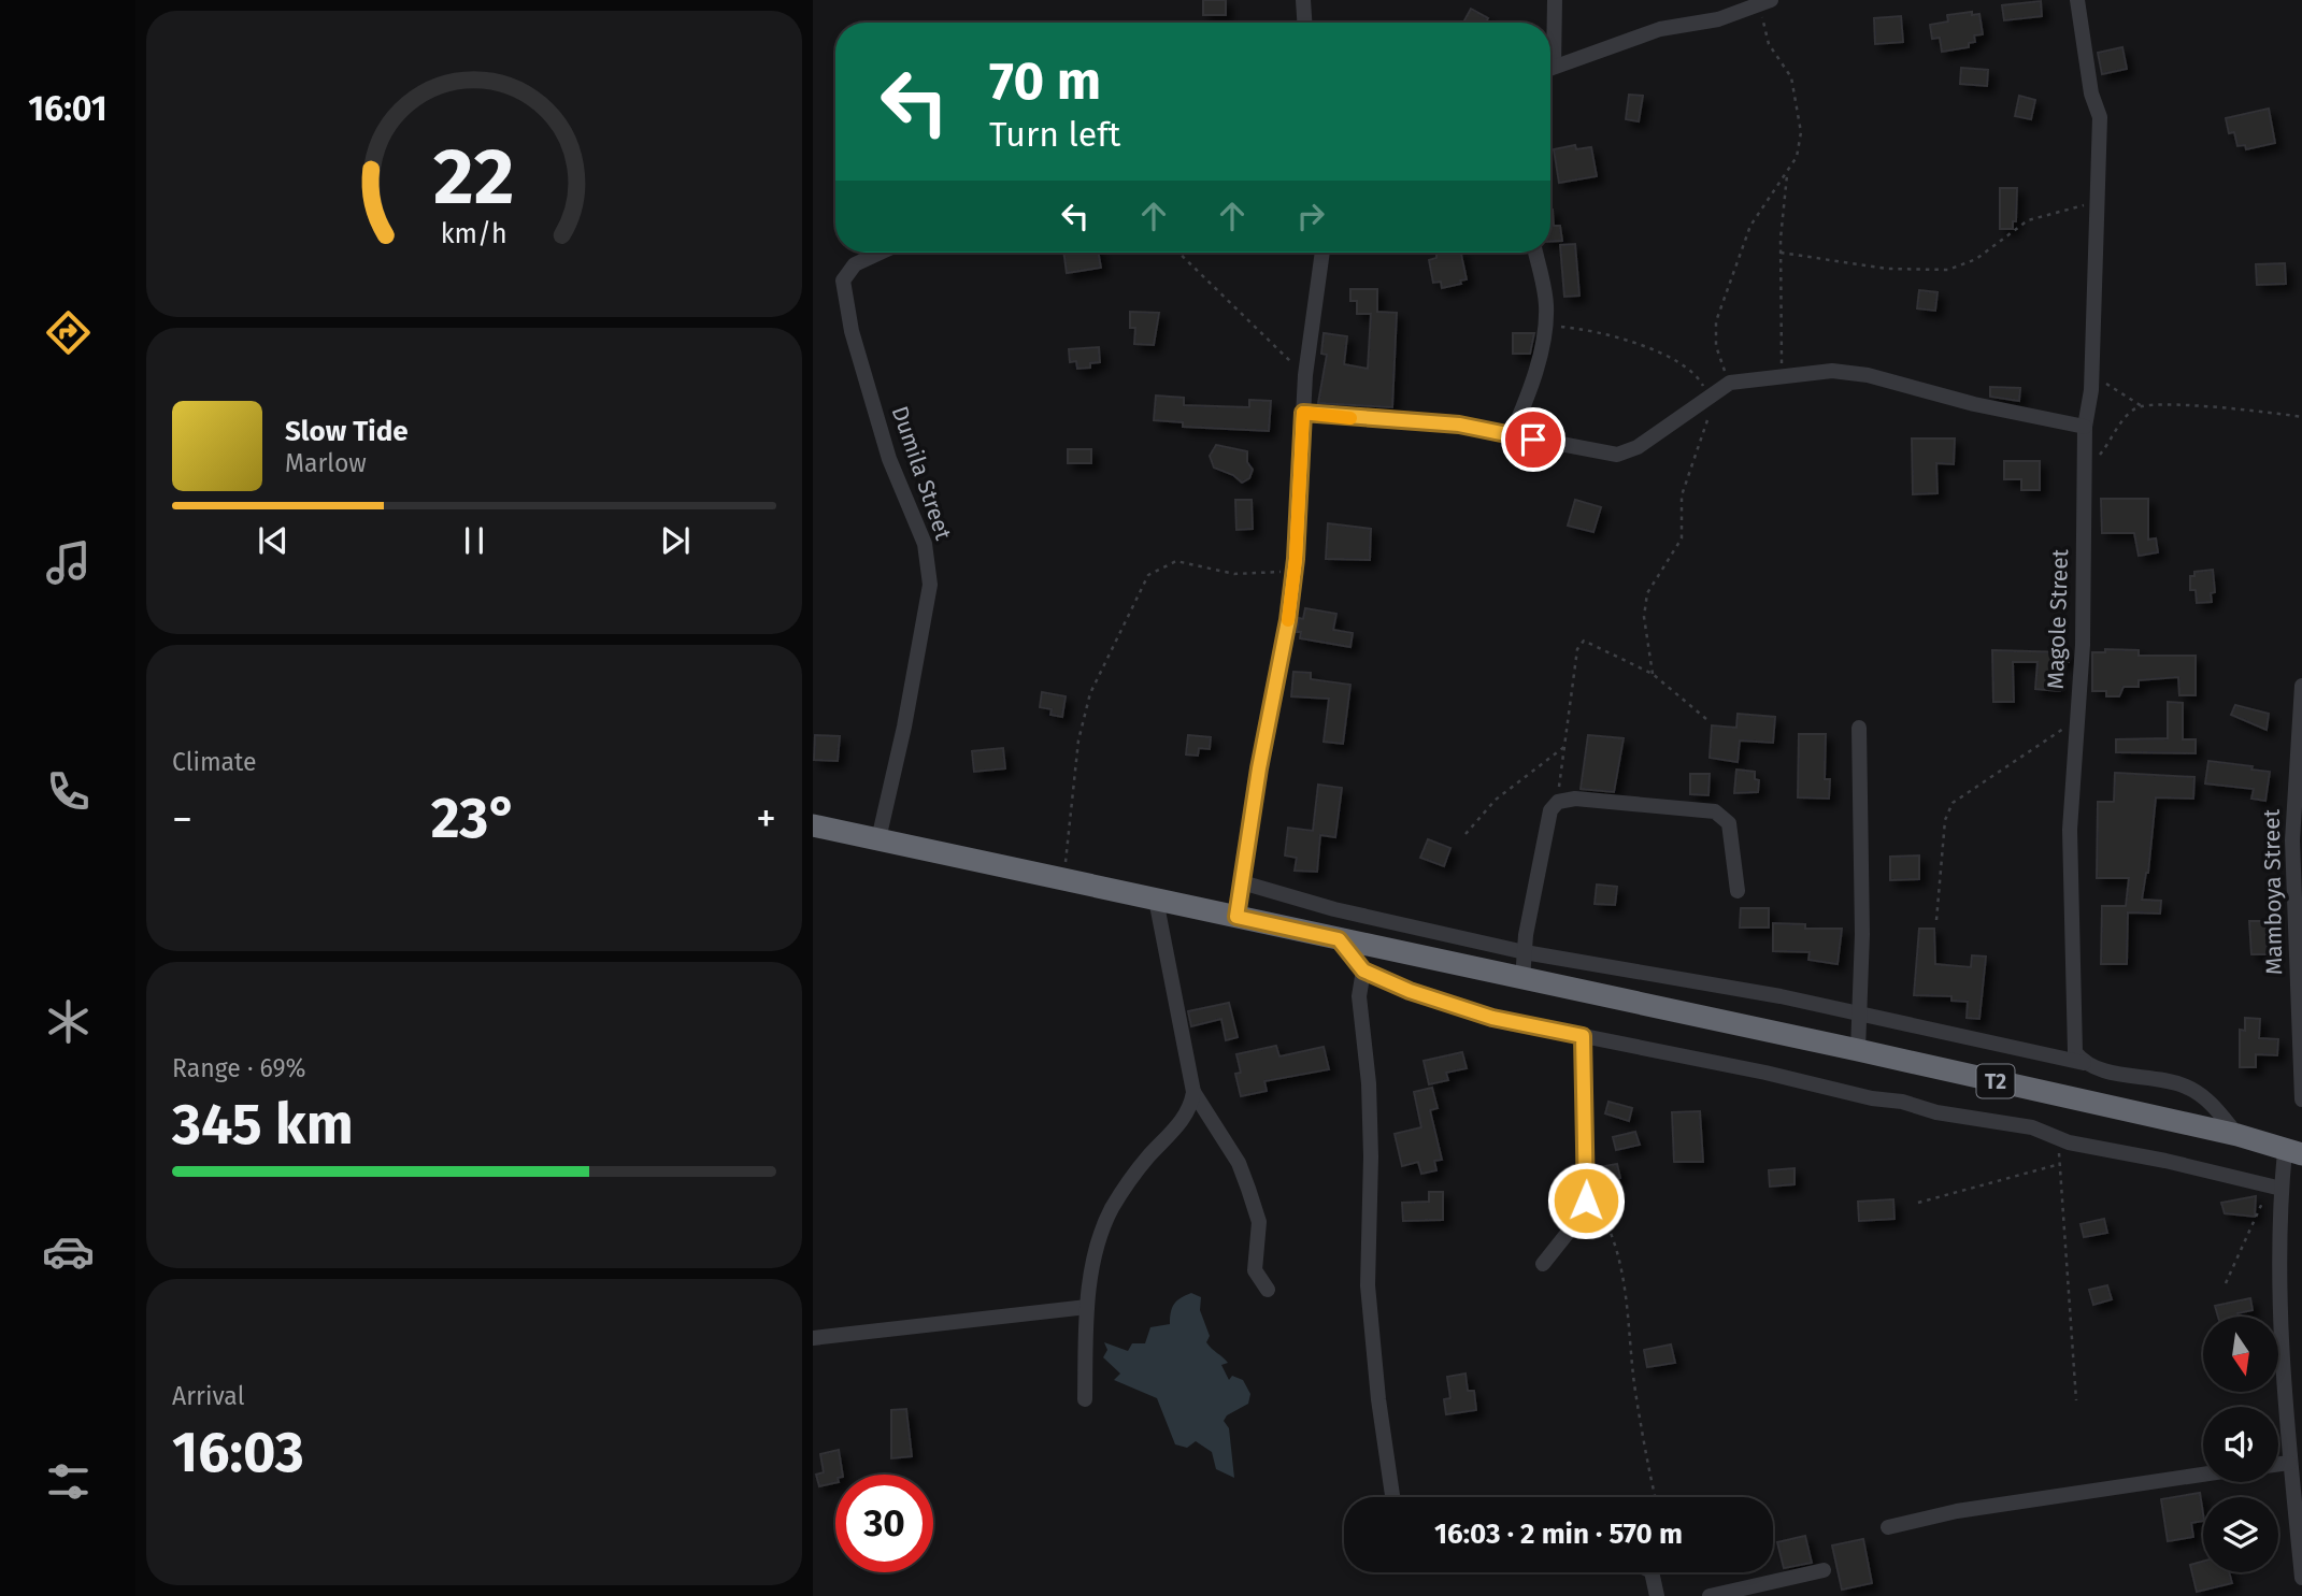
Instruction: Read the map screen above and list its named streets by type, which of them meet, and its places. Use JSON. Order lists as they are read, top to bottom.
{
  "streets": {
    "highway": ["T2"],
    "street": ["Dumila Street", "Magole Street", "Mamboya Street"]
  },
  "crossings": [
    ["Dumila Street", "T2"]
  ],
  "north": "bottom",
  "page": {
    "tabs": "16:01",
    "turn": ["70 m", "Turn left"],
    "song": ["Slow Tide", "Marlow"],
    "tile": [
      "Climate",
      ["Range · 69%", "345 km"],
      ["Arrival", "16:03"]
    ],
    "heat": ["−", "23°", "+"],
    "limit": "30",
    "trip": "16:03 · 2 min · 570 m",
    "gauge": ["22", "km/h"]
  }
}
